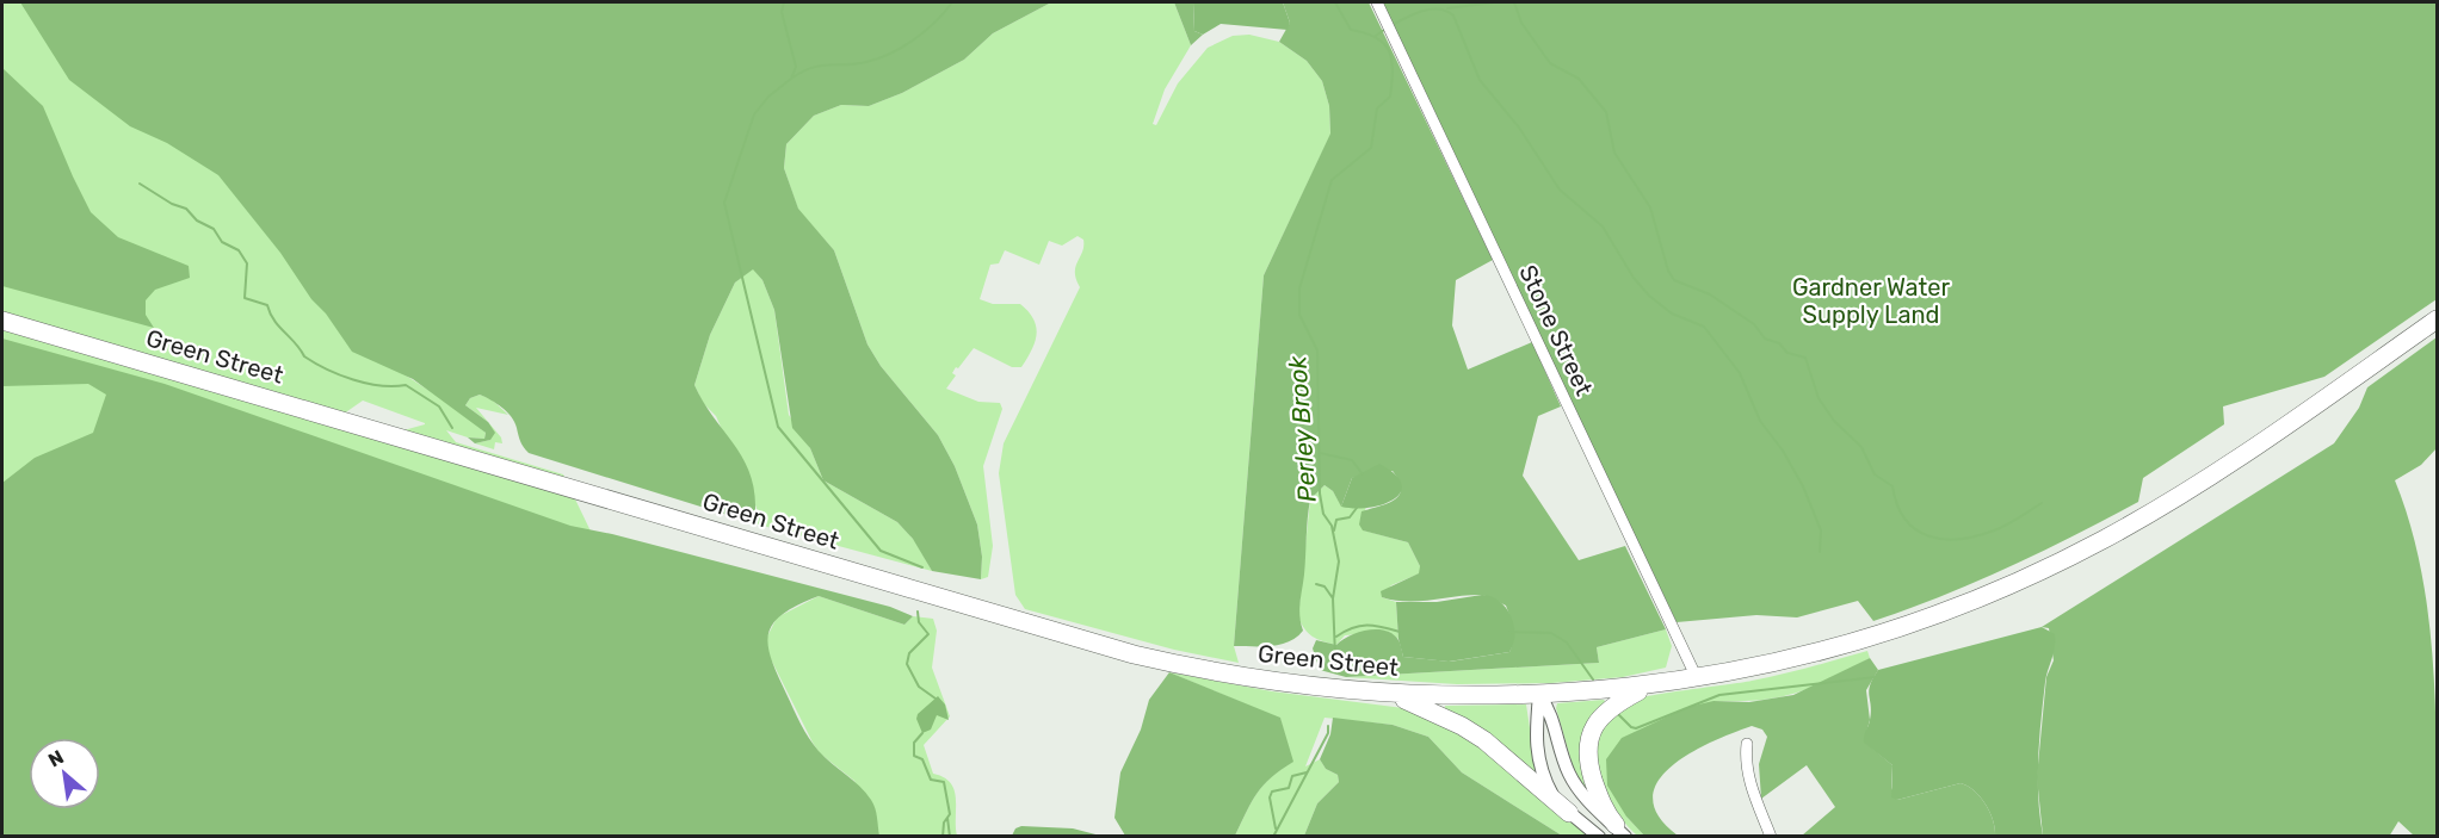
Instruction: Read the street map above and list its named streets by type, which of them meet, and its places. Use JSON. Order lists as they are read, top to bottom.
{
  "streets": {
    "highway": ["Green Street"],
    "street": ["Stone Street"]
  },
  "crossings": [
    ["Stone Street", "Green Street"]
  ],
  "water": ["Perley Brook"],
  "parks": ["Gardner Water Supply Land"],
  "north": "top left"
}
